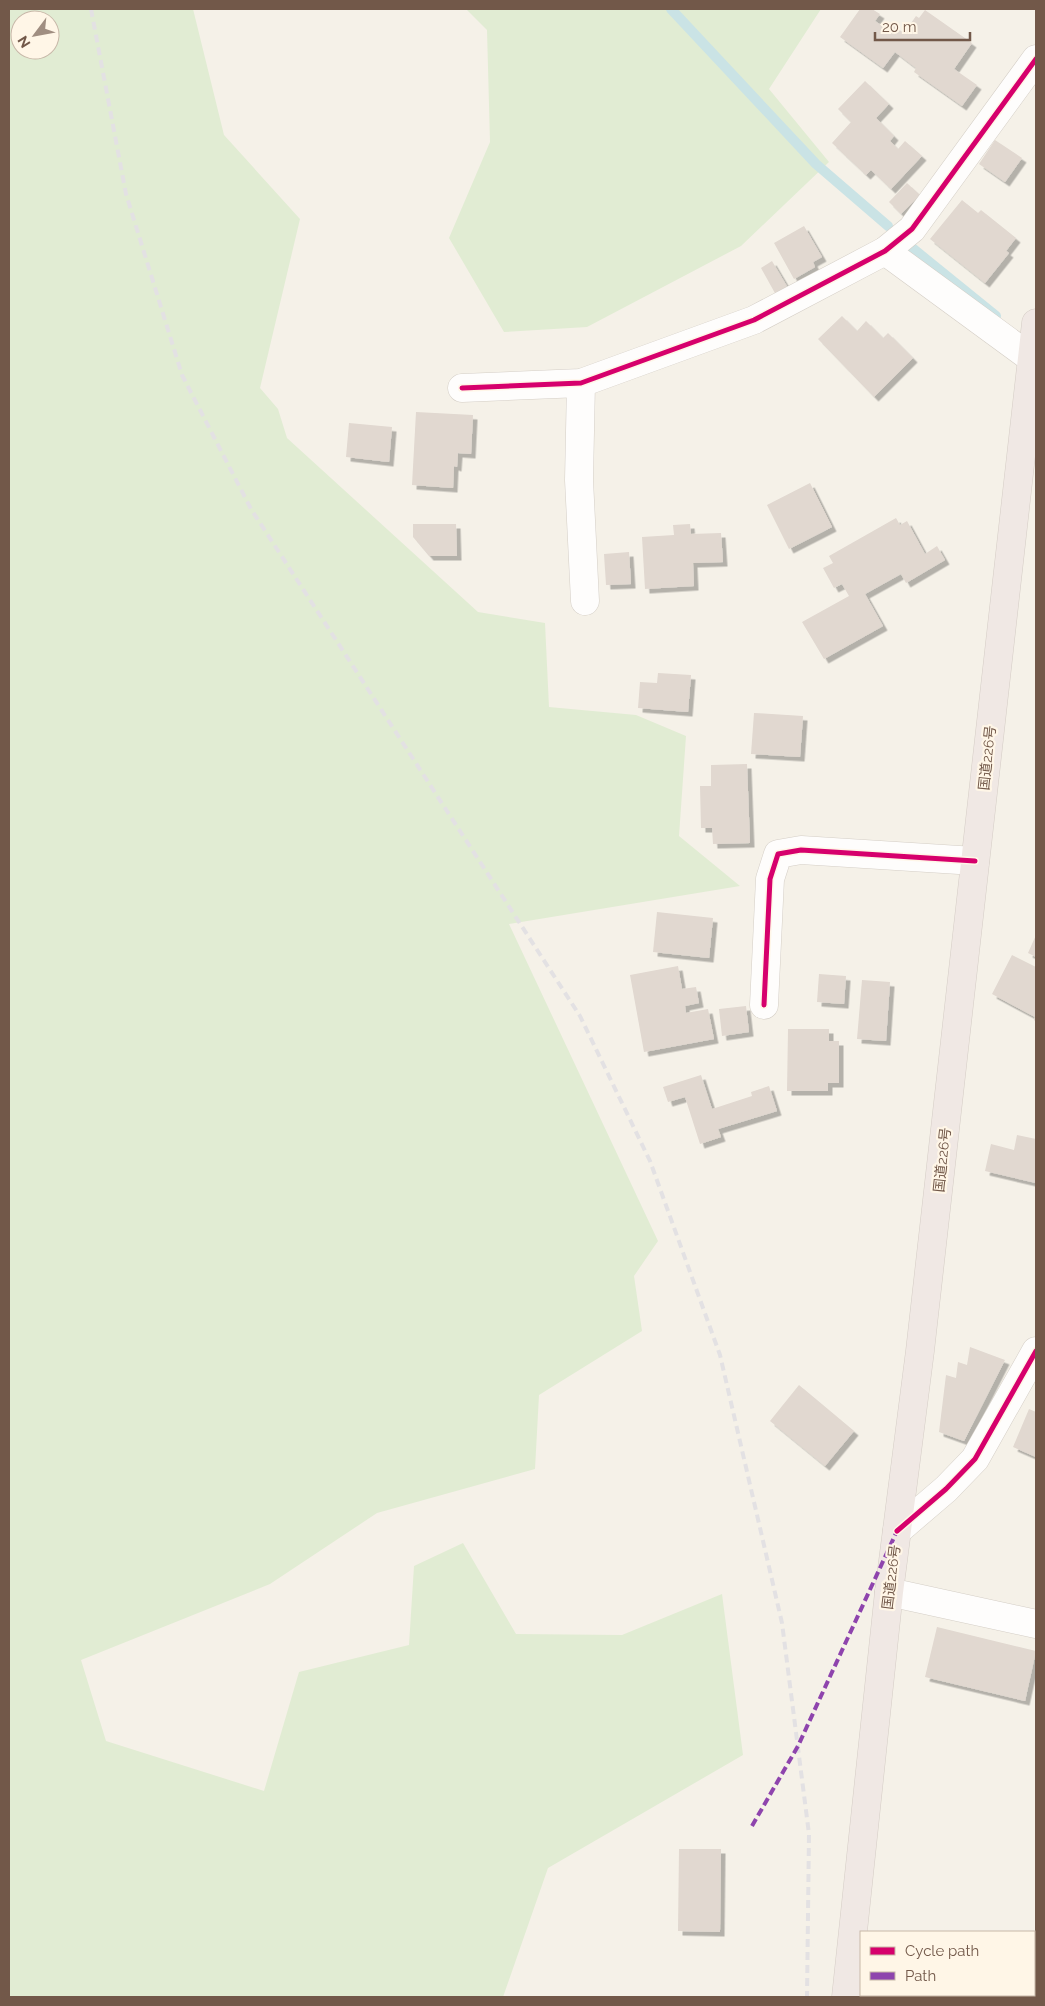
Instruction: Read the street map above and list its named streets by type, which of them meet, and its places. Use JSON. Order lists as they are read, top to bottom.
{
  "streets": {
    "highway": ["国道226号"]
  },
  "legend": ["Cycle path", "Path"],
  "scale_bar": "20 m",
  "north": "bottom left"
}
